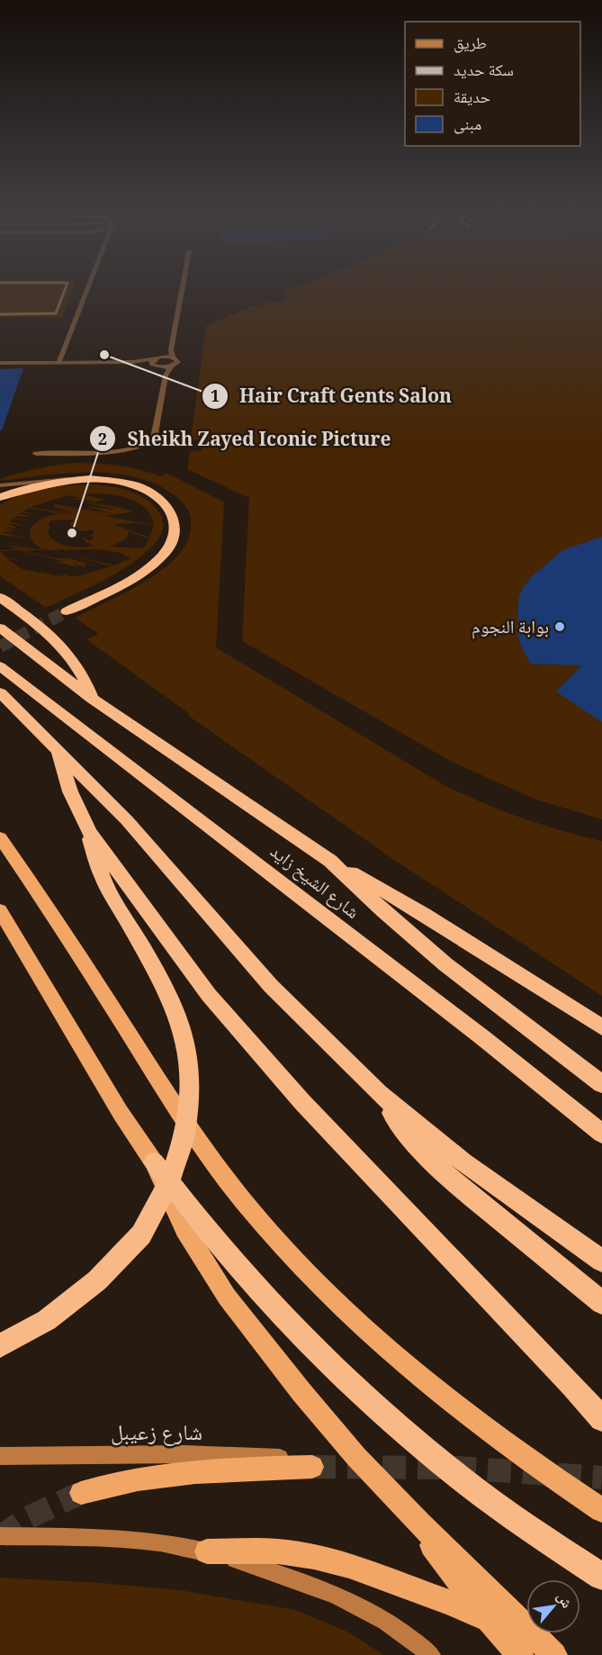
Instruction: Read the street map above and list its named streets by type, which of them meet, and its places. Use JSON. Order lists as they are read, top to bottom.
{
  "streets": {
    "highway": ["شارع الشيخ زايد"],
    "main road": ["شارع زعيبل"]
  },
  "places": ["Hair Craft Gents Salon", "Sheikh Zayed Iconic Picture", "بوابة النجوم"],
  "legend": [
    "طريق",
    "سكة حديد",
    "حديقة",
    "مبنى"
  ],
  "north": "top right"
}
